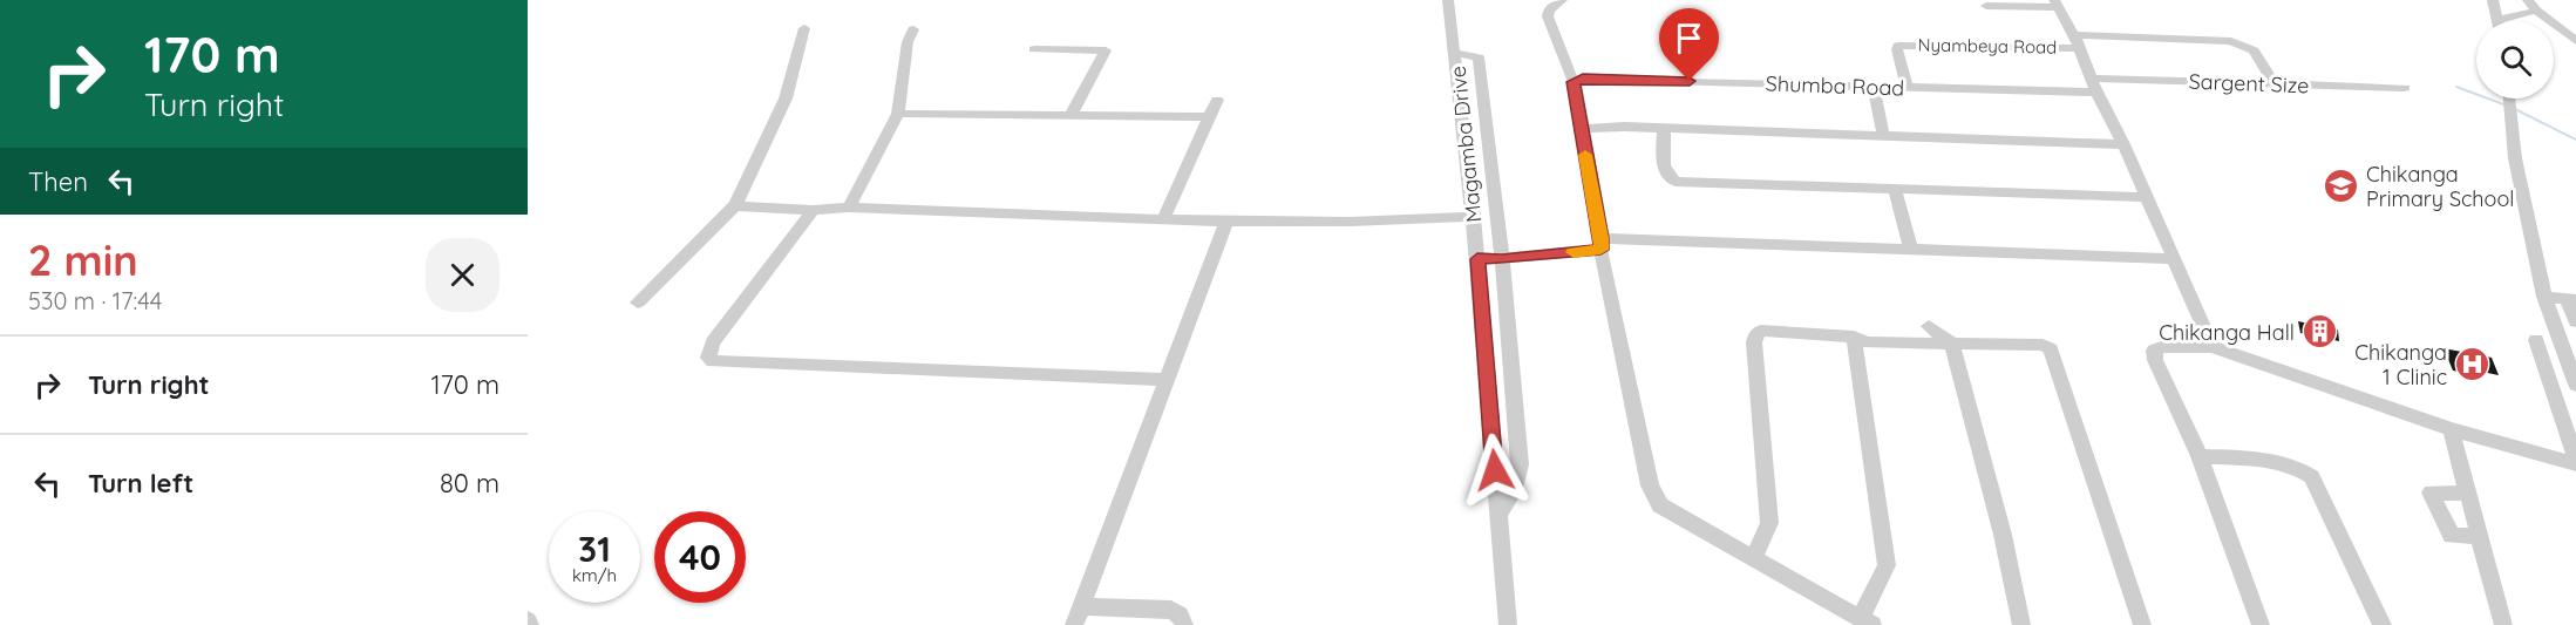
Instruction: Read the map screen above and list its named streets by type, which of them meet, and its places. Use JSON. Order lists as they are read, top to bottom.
{
  "streets": {
    "street": [
      "Nyambeya Road",
      "Sargent Size",
      "Shumba Road",
      "Magamba Drive"
    ]
  },
  "crossings": [
    ["Nyambeya Road", "Shumba Road"],
    ["Sargent Size", "Shumba Road"]
  ],
  "places": {
    "school or university": ["Chikanga Primary School"],
    "building": ["Chikanga Hall"],
    "hospital": ["Chikanga 1 Clinic"]
  },
  "page": {
    "turn": ["170 m", "Turn right"],
    "then": "Then",
    "heading": ["2 min", "530 m · 17:44"],
    "list": [
      {
        "name": "Turn right",
        "value": "170 m"
      },
      {
        "name": "Turn left",
        "value": "80 m"
      }
    ],
    "speed": "31 km/h",
    "limit": "40"
  }
}
